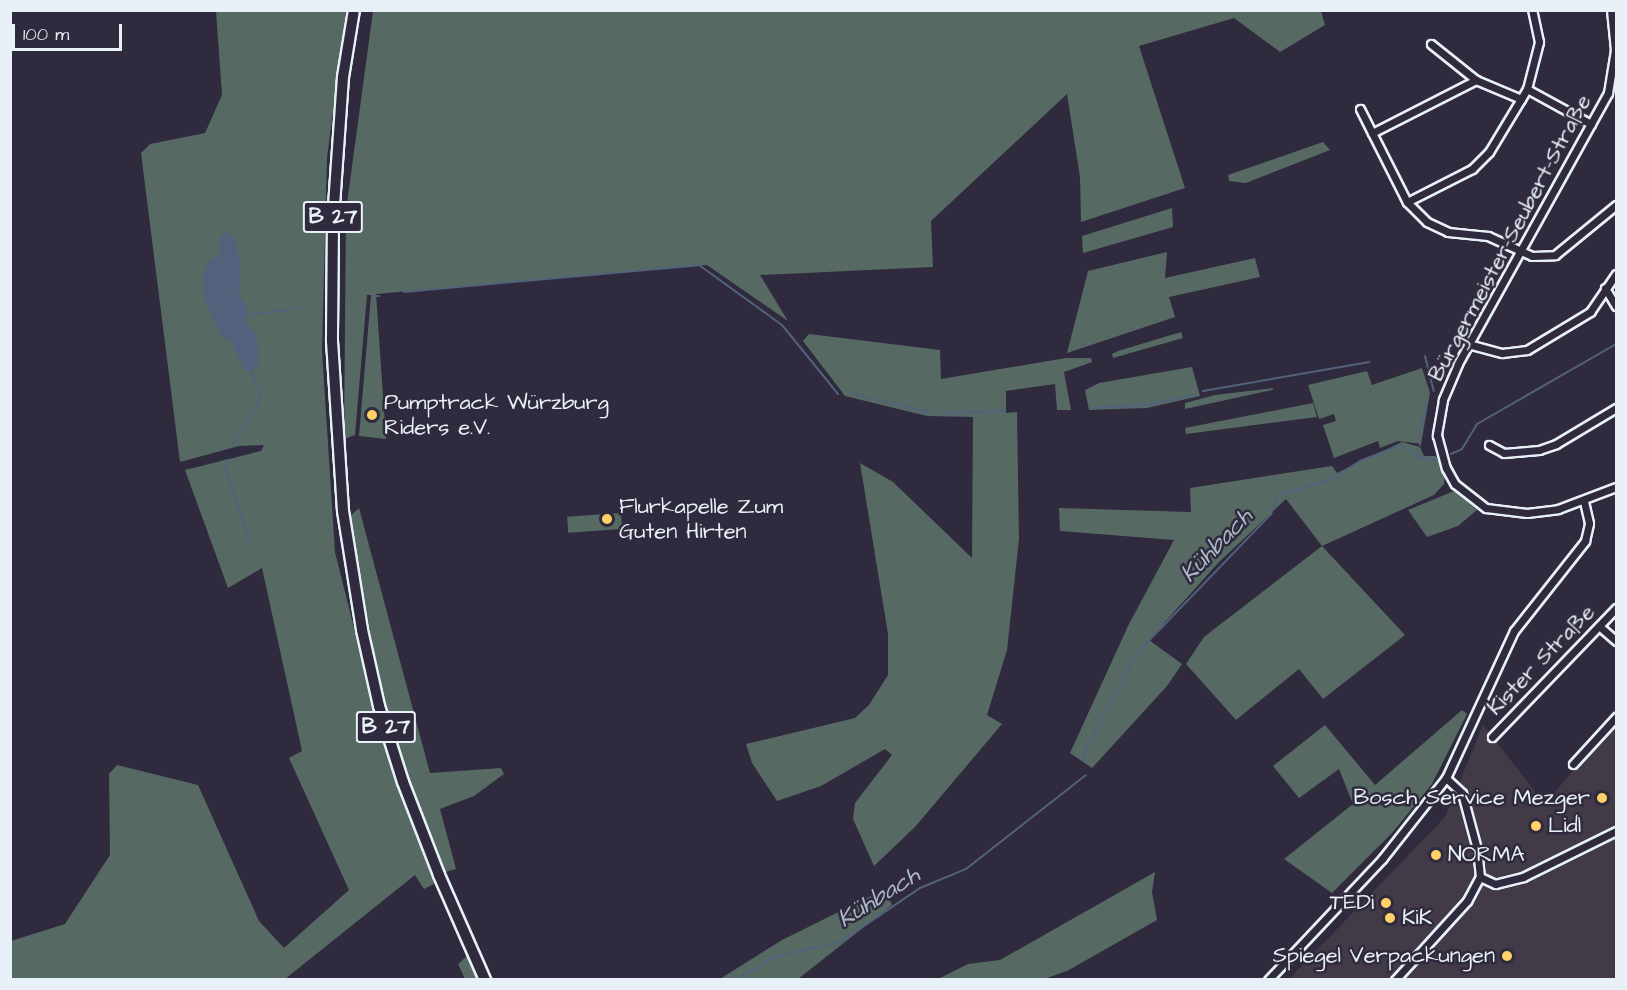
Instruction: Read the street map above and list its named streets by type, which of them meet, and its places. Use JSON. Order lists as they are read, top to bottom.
{
  "streets": {
    "main road": ["B 27"],
    "street": ["Bürgermeister-Seubert-Straße", "Kister Straße"]
  },
  "water": ["Kühbach"],
  "places": [
    "Pumptrack Würzburg Riders e.V.",
    "Flurkapelle Zum Guten Hirten",
    "Bosch Service Mezger",
    "Lidl",
    "NORMA",
    "TEDi",
    "KiK",
    "Spiegel Verpackungen"
  ],
  "scale_bar": "100 m"
}
